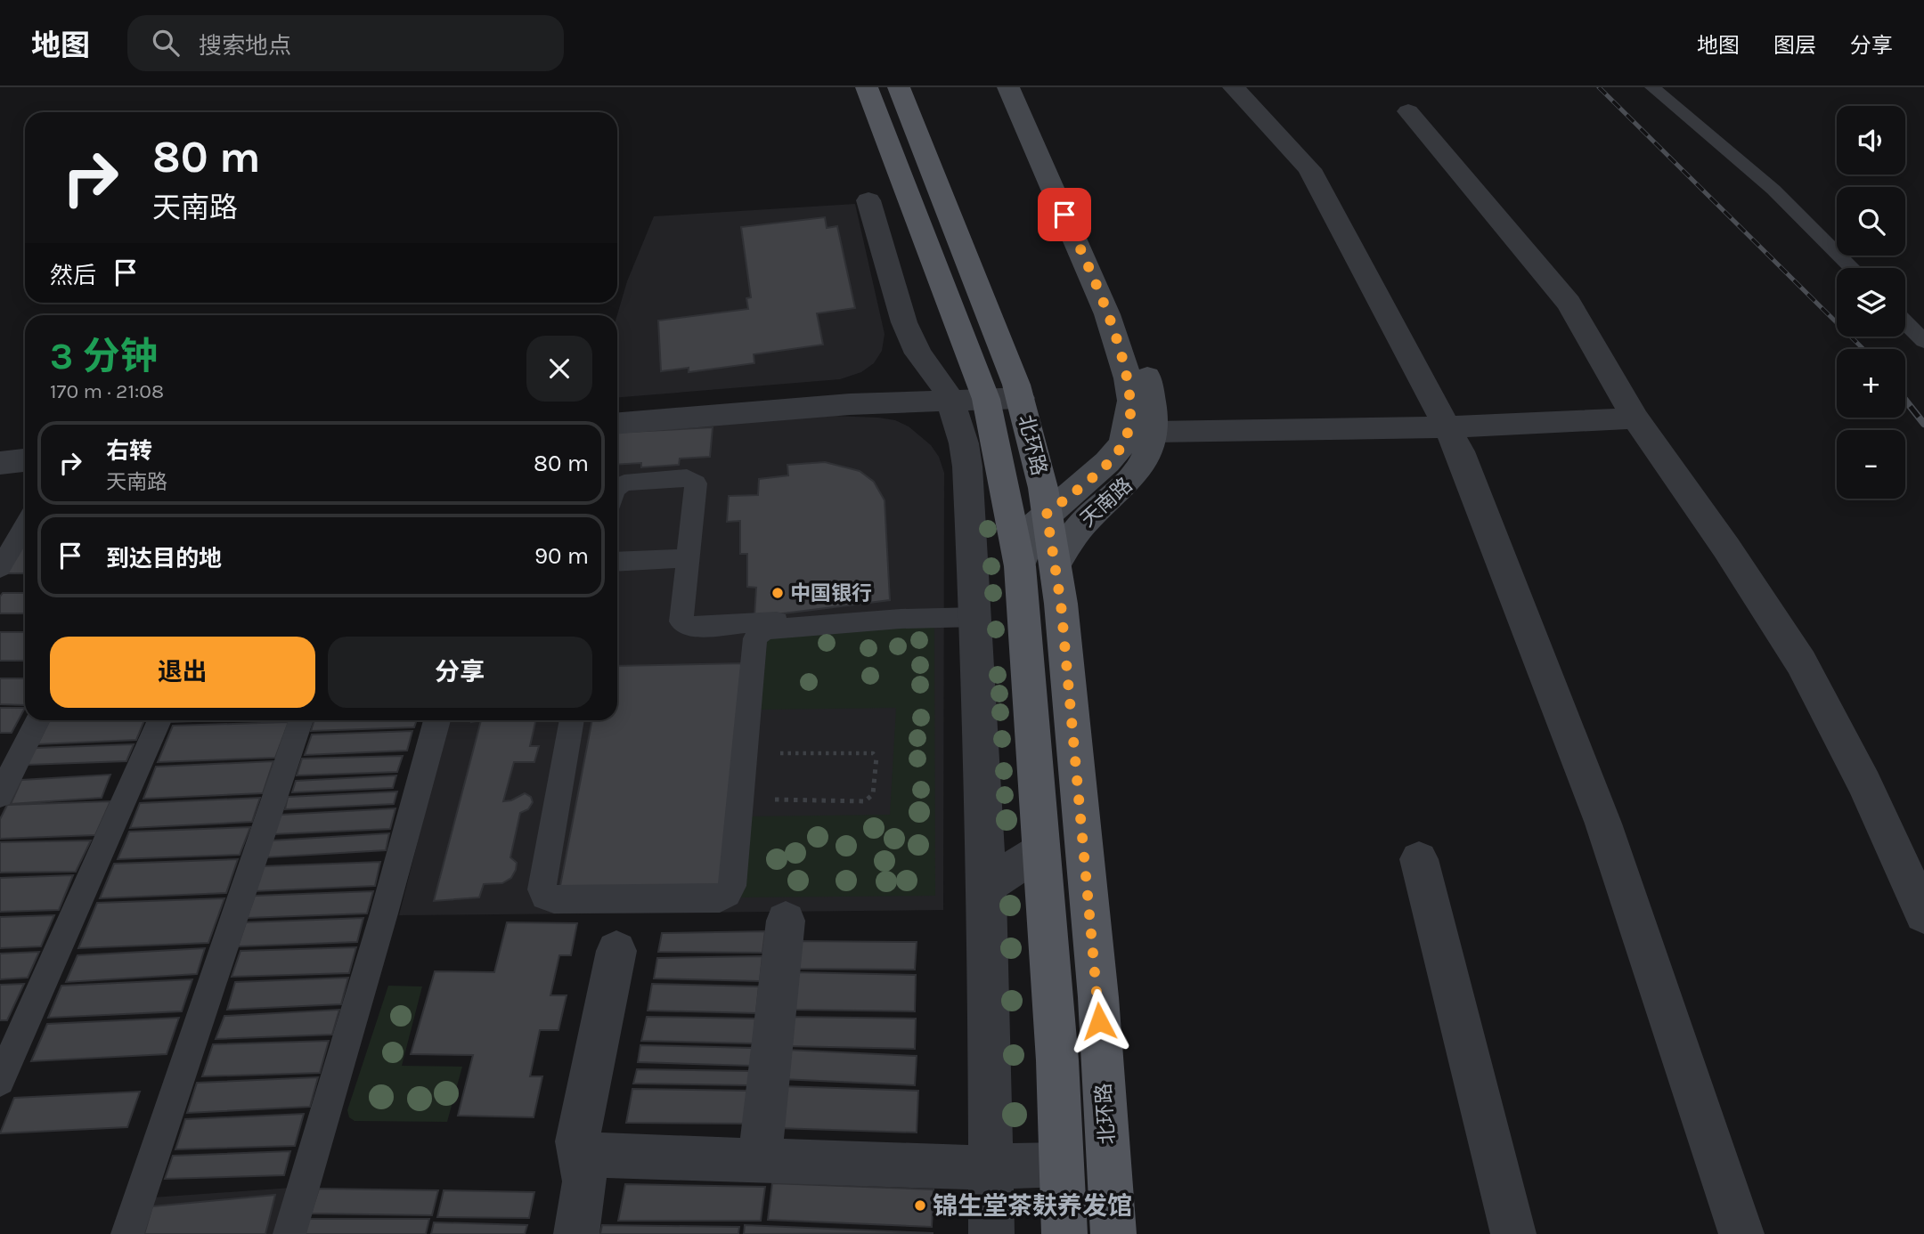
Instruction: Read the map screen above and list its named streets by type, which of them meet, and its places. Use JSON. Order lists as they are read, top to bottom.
{
  "streets": {
    "main road": ["北环路", "天南路"]
  },
  "crossings": [
    ["北环路", "天南路"]
  ],
  "places": ["中国银行", "锦生堂茶麸养发馆"],
  "page": {
    "header": "地图",
    "search": "搜索地点",
    "nav": ["地图", "图层", "分享"],
    "map_buttons": ["+", "−"],
    "turn": ["80 m", "天南路"],
    "then": "然后",
    "heading": ["3 分钟", "170 m · 21:08"],
    "list": [
      {
        "name": "右转",
        "note": "天南路",
        "value": "80 m"
      },
      {
        "name": "到达目的地",
        "value": "90 m"
      }
    ],
    "buttons": ["退出", "分享"]
  }
}
